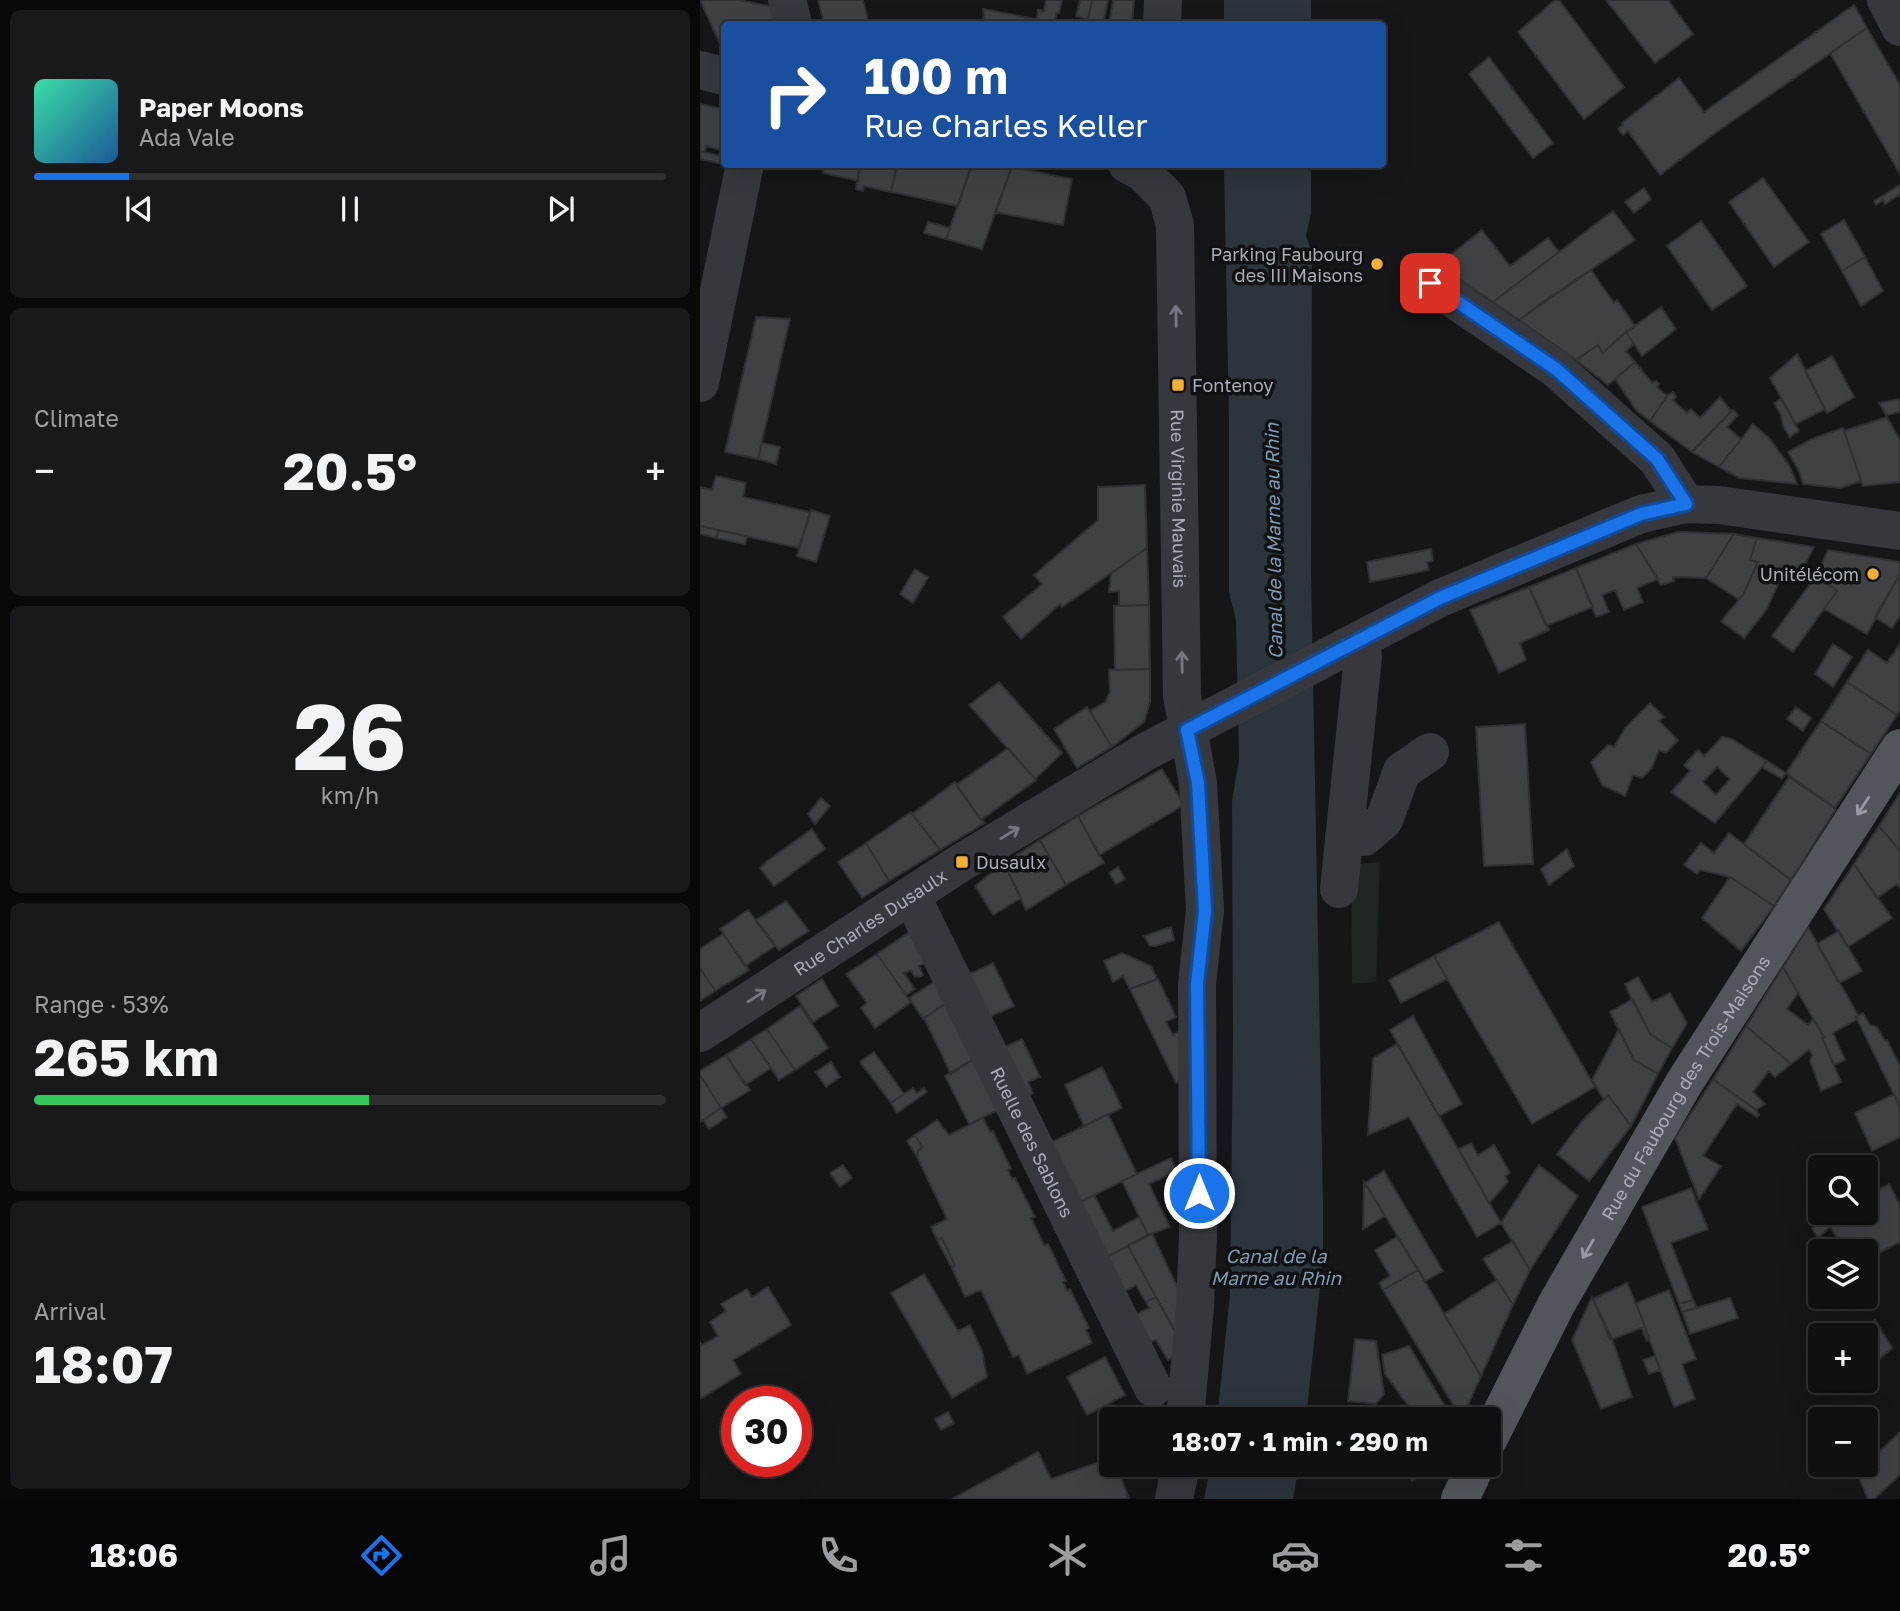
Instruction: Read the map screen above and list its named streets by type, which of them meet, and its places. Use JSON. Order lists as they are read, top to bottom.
{
  "streets": {
    "main road": ["Rue du Faubourg des Trois-Maisons"],
    "street": ["Rue Virginie Mauvais", "Rue Charles Dusaulx", "Ruelle des Sablons"]
  },
  "crossings": [
    ["Rue Virginie Mauvais", "Rue Charles Dusaulx"],
    ["Rue Charles Dusaulx", "Ruelle des Sablons"]
  ],
  "one_way": ["Rue Virginie Mauvais", "Rue Charles Dusaulx", "Rue du Faubourg des Trois-Maisons"],
  "water": ["Canal de la Marne au Rhin"],
  "places": {
    "other": ["Parking Faubourg des III Maisons", "Unitélécom"],
    "transit": ["Fontenoy", "Dusaulx"]
  },
  "page": {
    "turn": ["100 m", "Rue Charles Keller"],
    "song": ["Paper Moons", "Ada Vale"],
    "tile": [
      "Climate",
      ["26", "km/h"],
      ["Range · 53%", "265 km"],
      ["Arrival", "18:07"]
    ],
    "heat": ["−", "20.5°", "+"],
    "map_buttons": ["+", "−"],
    "limit": "30",
    "trip": "18:07 · 1 min · 290 m",
    "tabs": ["18:06", "20.5°"]
  }
}
